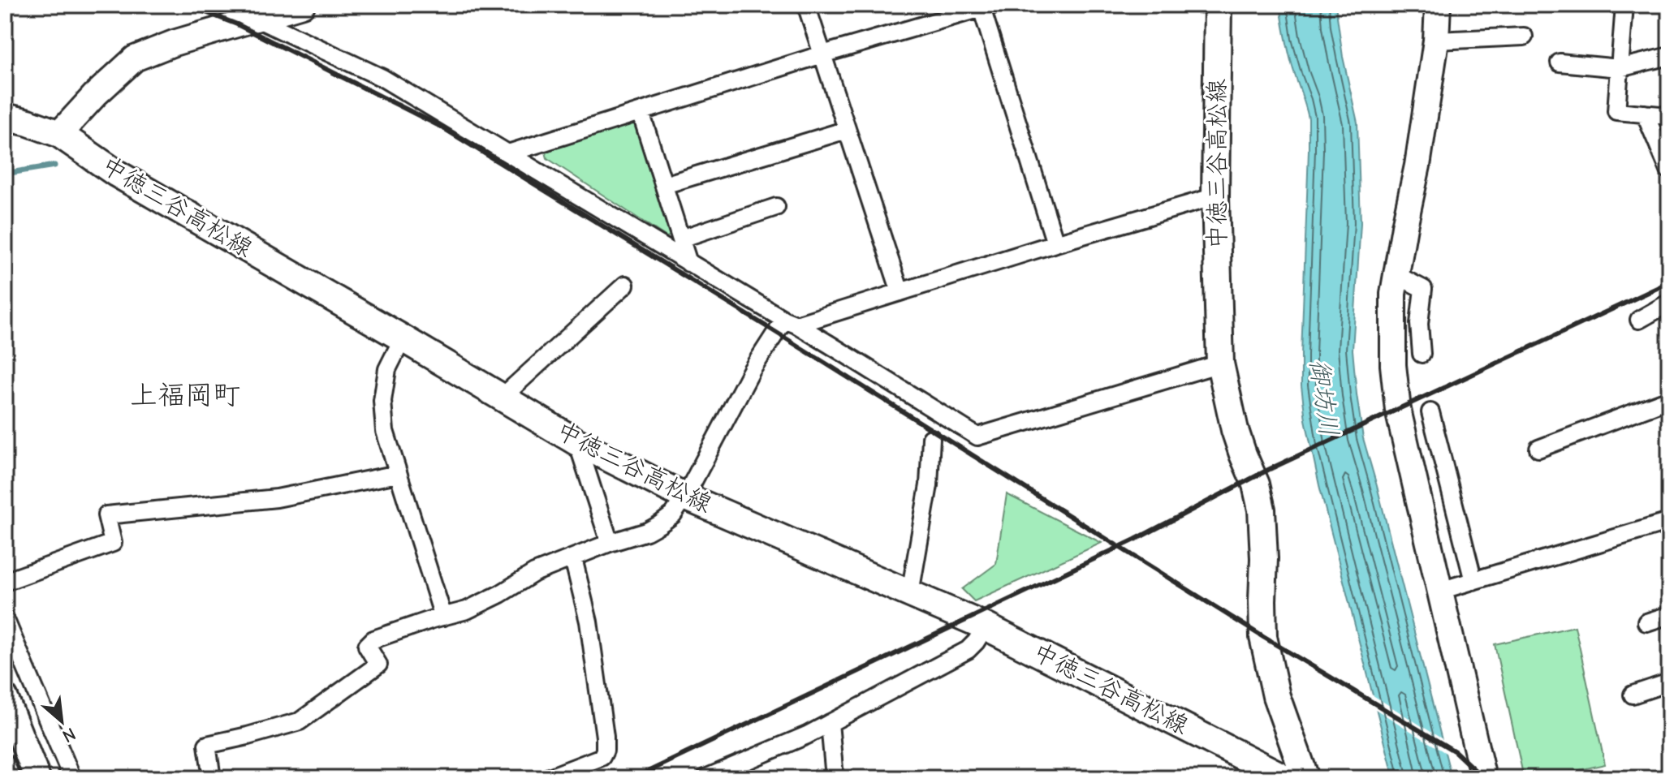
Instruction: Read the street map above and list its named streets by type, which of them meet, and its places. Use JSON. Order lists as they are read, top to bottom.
{
  "streets": {
    "main road": ["中徳三谷高松線"]
  },
  "districts": ["上福岡町"],
  "water": ["御坊川"],
  "north": "bottom right"
}
